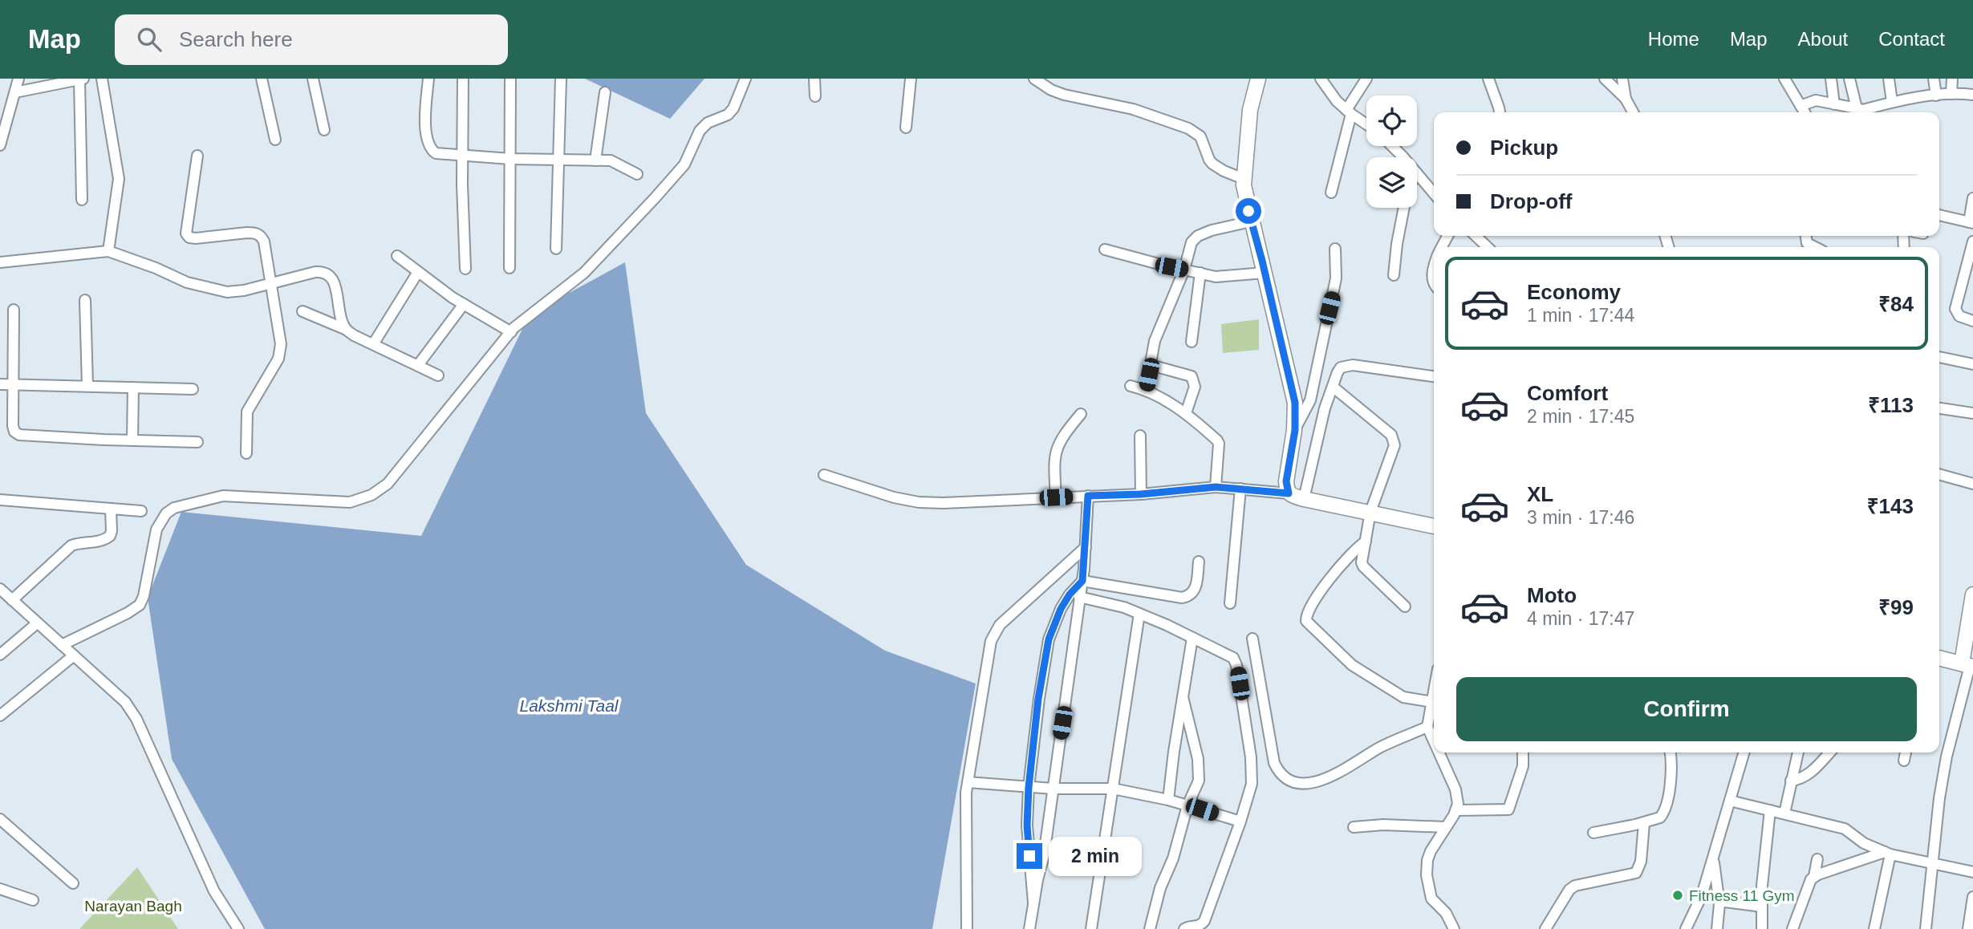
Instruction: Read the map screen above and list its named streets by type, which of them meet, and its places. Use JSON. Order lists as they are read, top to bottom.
{
  "water": ["Lakshmi Taal"],
  "parks": ["Narayan Bagh"],
  "places": ["Fitness 11 Gym"],
  "page": {
    "header": "Map",
    "search": "Search here",
    "nav": [
      "Home",
      "Map",
      "About",
      "Contact"
    ],
    "banner": ["Pickup", "Drop-off"],
    "list": [
      {
        "name": "Economy",
        "note": "1 min · 17:44",
        "value": "₹84"
      },
      {
        "name": "Comfort",
        "note": "2 min · 17:45",
        "value": "₹113"
      },
      {
        "name": "XL",
        "note": "3 min · 17:46",
        "value": "₹143"
      },
      {
        "name": "Moto",
        "note": "4 min · 17:47",
        "value": "₹99"
      }
    ],
    "buttons": "Confirm",
    "bubble": "2 min"
  }
}
